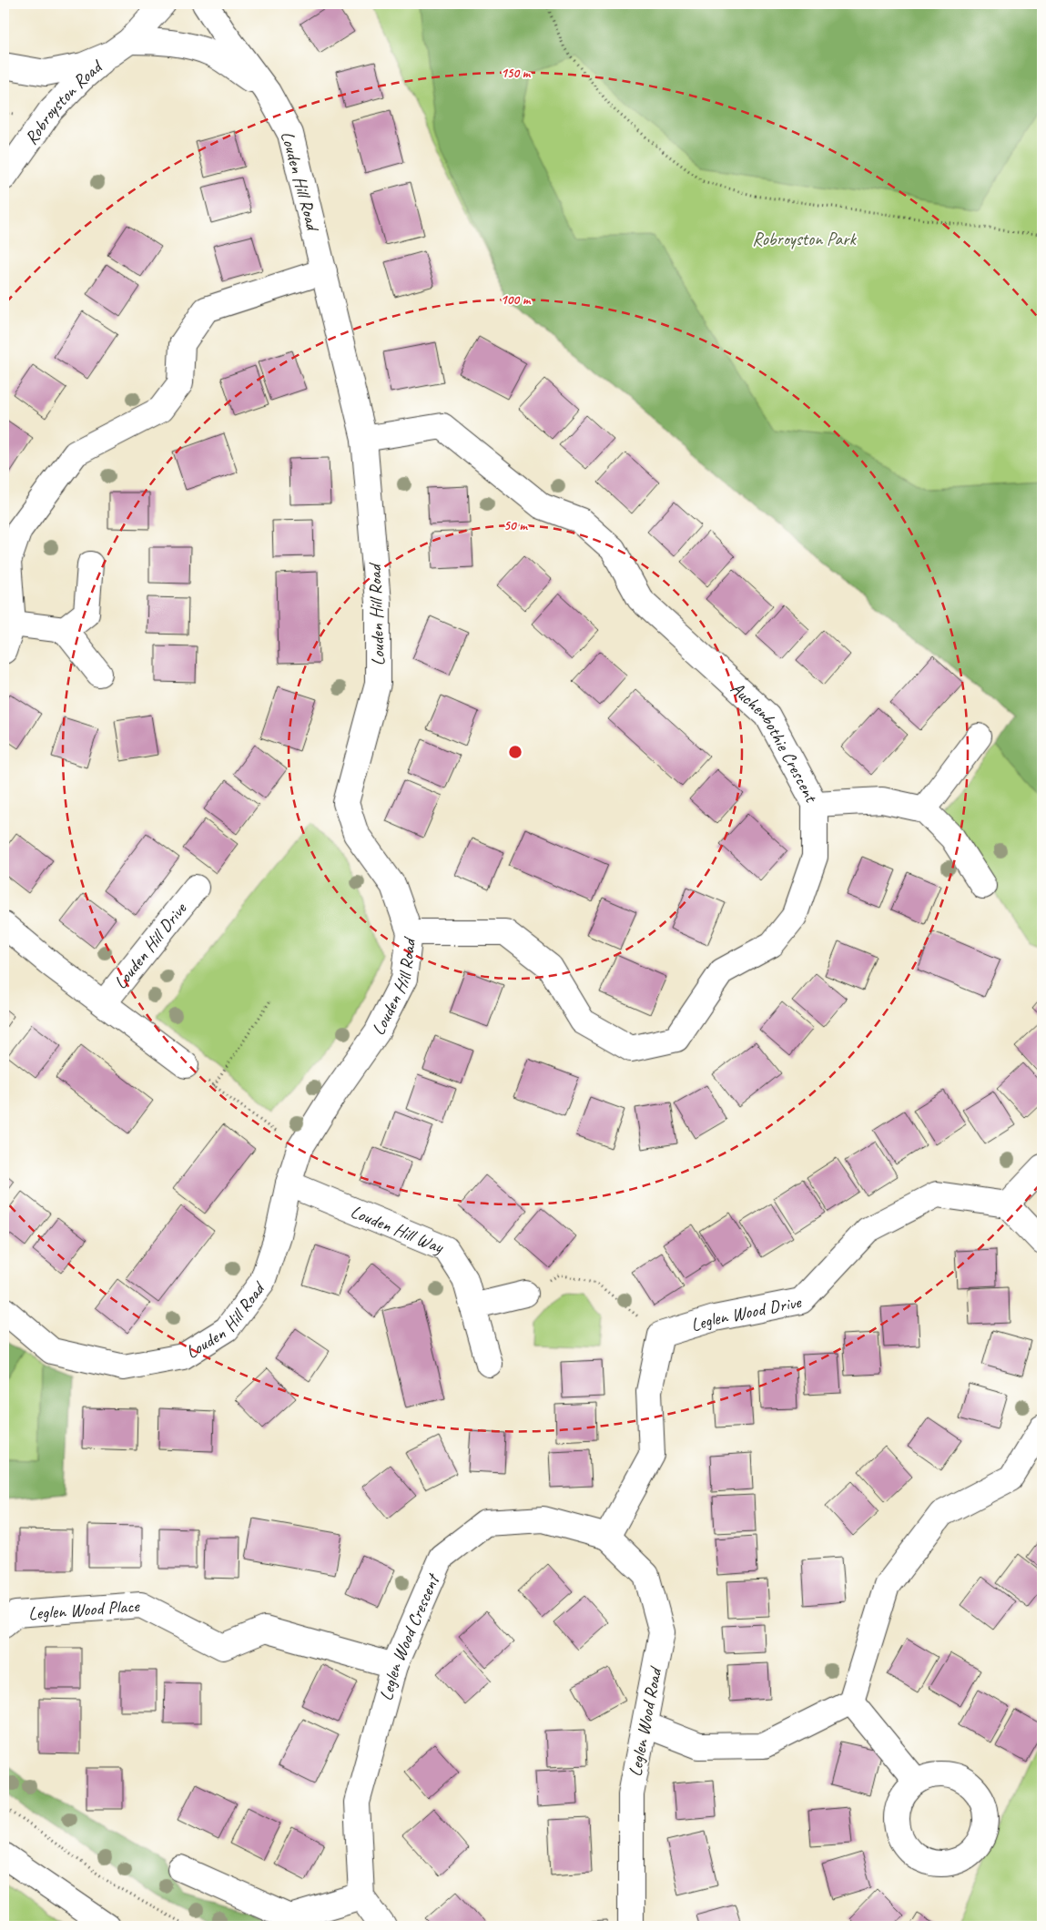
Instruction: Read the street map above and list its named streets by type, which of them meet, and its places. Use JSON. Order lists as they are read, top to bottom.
{
  "streets": {
    "street": [
      "Robroyston Road",
      "Louden Hill Road",
      "Auchenbothie Crescent",
      "Louden Hill Drive",
      "Louden Hill Way",
      "Leglen Wood Drive",
      "Leglen Wood Place",
      "Leglen Wood Crescent",
      "Leglen Wood Road"
    ]
  },
  "crossings": [
    ["Robroyston Road", "Louden Hill Road"],
    ["Louden Hill Road", "Auchenbothie Crescent"],
    ["Louden Hill Road", "Louden Hill Way"],
    ["Leglen Wood Place", "Leglen Wood Crescent"],
    ["Leglen Wood Crescent", "Leglen Wood Road"]
  ],
  "parks": ["Robroyston Park"],
  "rings": ["150 m", "100 m", "50 m"]
}
